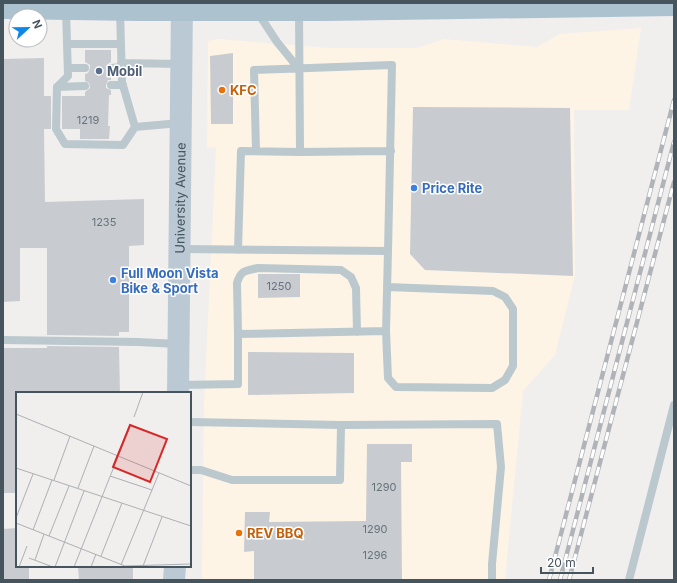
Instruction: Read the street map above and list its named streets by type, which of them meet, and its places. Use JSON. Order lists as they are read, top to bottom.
{
  "streets": {
    "main road": ["University Avenue"]
  },
  "places": [
    "Mobil",
    "KFC",
    "Price Rite",
    "Full Moon Vista Bike & Sport",
    "REV BBQ"
  ],
  "house_numbers": [
    "1219",
    "1235",
    "1250",
    "1290",
    "1290",
    "1296"
  ],
  "scale_bar": "20 m",
  "north": "right"
}
